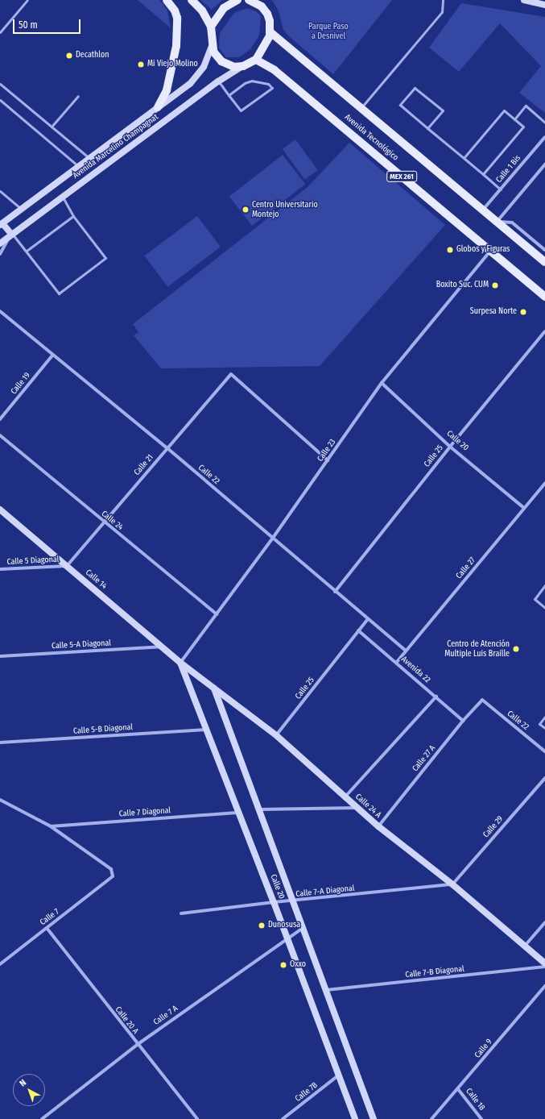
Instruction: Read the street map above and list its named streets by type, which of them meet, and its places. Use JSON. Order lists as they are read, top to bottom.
{
  "streets": {
    "main road": ["Avenida Tecnológico", "MEX 261"],
    "street": [
      "Avenida Marcelino Champagnat",
      "Calle 1 Bis",
      "Calle 19",
      "Calle 20",
      "Calle 23",
      "Calle 25",
      "Calle 21",
      "Calle 22",
      "Calle 24",
      "Calle 5 Diagonal",
      "Calle 27",
      "Calle 14",
      "Calle 5-A Diagonal",
      "Avenida 22",
      "Calle 5-B Diagonal",
      "Calle 27 A",
      "Calle 24 A",
      "Calle 7 Diagonal",
      "Calle 29",
      "Calle 7-A Diagonal",
      "Calle 7",
      "Calle 7-B Diagonal",
      "Calle 7 A",
      "Calle 20 A",
      "Calle 9",
      "Calle 7B",
      "Calle 18"
    ]
  },
  "crossings": [
    ["Avenida Tecnológico", "Calle 1 Bis"],
    ["Avenida Tecnológico", "Calle 23"],
    ["Calle 19", "Calle 22"],
    ["Calle 20", "Calle 23"],
    ["Calle 20", "Calle 25"],
    ["Calle 20", "Calle 27"],
    ["Calle 20", "Calle 14"],
    ["Calle 20", "Calle 5-B Diagonal"],
    ["Calle 20", "Calle 24 A"],
    ["Calle 20", "Calle 7 Diagonal"],
    ["Calle 20", "Calle 7-A Diagonal"],
    ["Calle 20", "Calle 7-B Diagonal"],
    ["Calle 20", "Calle 7 A"],
    ["Calle 20", "Calle 7B"],
    ["Calle 23", "Calle 21"],
    ["Calle 23", "Calle 22"],
    ["Calle 23", "Calle 24"],
    ["Calle 23", "Calle 14"],
    ["Calle 23", "Calle 24 A"],
    ["Calle 25", "Calle 22"],
    ["Calle 25", "Avenida 22"],
    ["Calle 25", "Calle 24 A"],
    ["Calle 21", "Calle 22"],
    ["Calle 21", "Calle 24"],
    ["Calle 21", "Calle 5 Diagonal"],
    ["Calle 21", "Calle 14"],
    ["Calle 22", "Calle 27"],
    ["Calle 22", "Calle 27 A"],
    ["Calle 5 Diagonal", "Calle 14"],
    ["Calle 27", "Avenida 22"],
    ["Calle 14", "Calle 5-A Diagonal"],
    ["Calle 14", "Calle 24 A"],
    ["Avenida 22", "Calle 27 A"],
    ["Calle 27 A", "Calle 24 A"],
    ["Calle 24 A", "Calle 29"],
    ["Calle 24 A", "Calle 7-A Diagonal"],
    ["Calle 7 Diagonal", "Calle 7"],
    ["Calle 29", "Calle 7-A Diagonal"],
    ["Calle 7", "Calle 20 A"],
    ["Calle 7 A", "Calle 20 A"],
    ["Calle 9", "Calle 18"]
  ],
  "parks": ["Parque Paso a Desnivel"],
  "places": [
    "Decathlon",
    "Mi Viejo Molino",
    "Centro Universitario Montejo",
    "Globos y Figuras",
    "Boxito Suc. CUM",
    "Surpesa Norte",
    "Centro de Atención Multiple Luis Braille",
    "Dunosusa",
    "Oxxo"
  ],
  "scale_bar": "50 m",
  "north": "top left"
}
